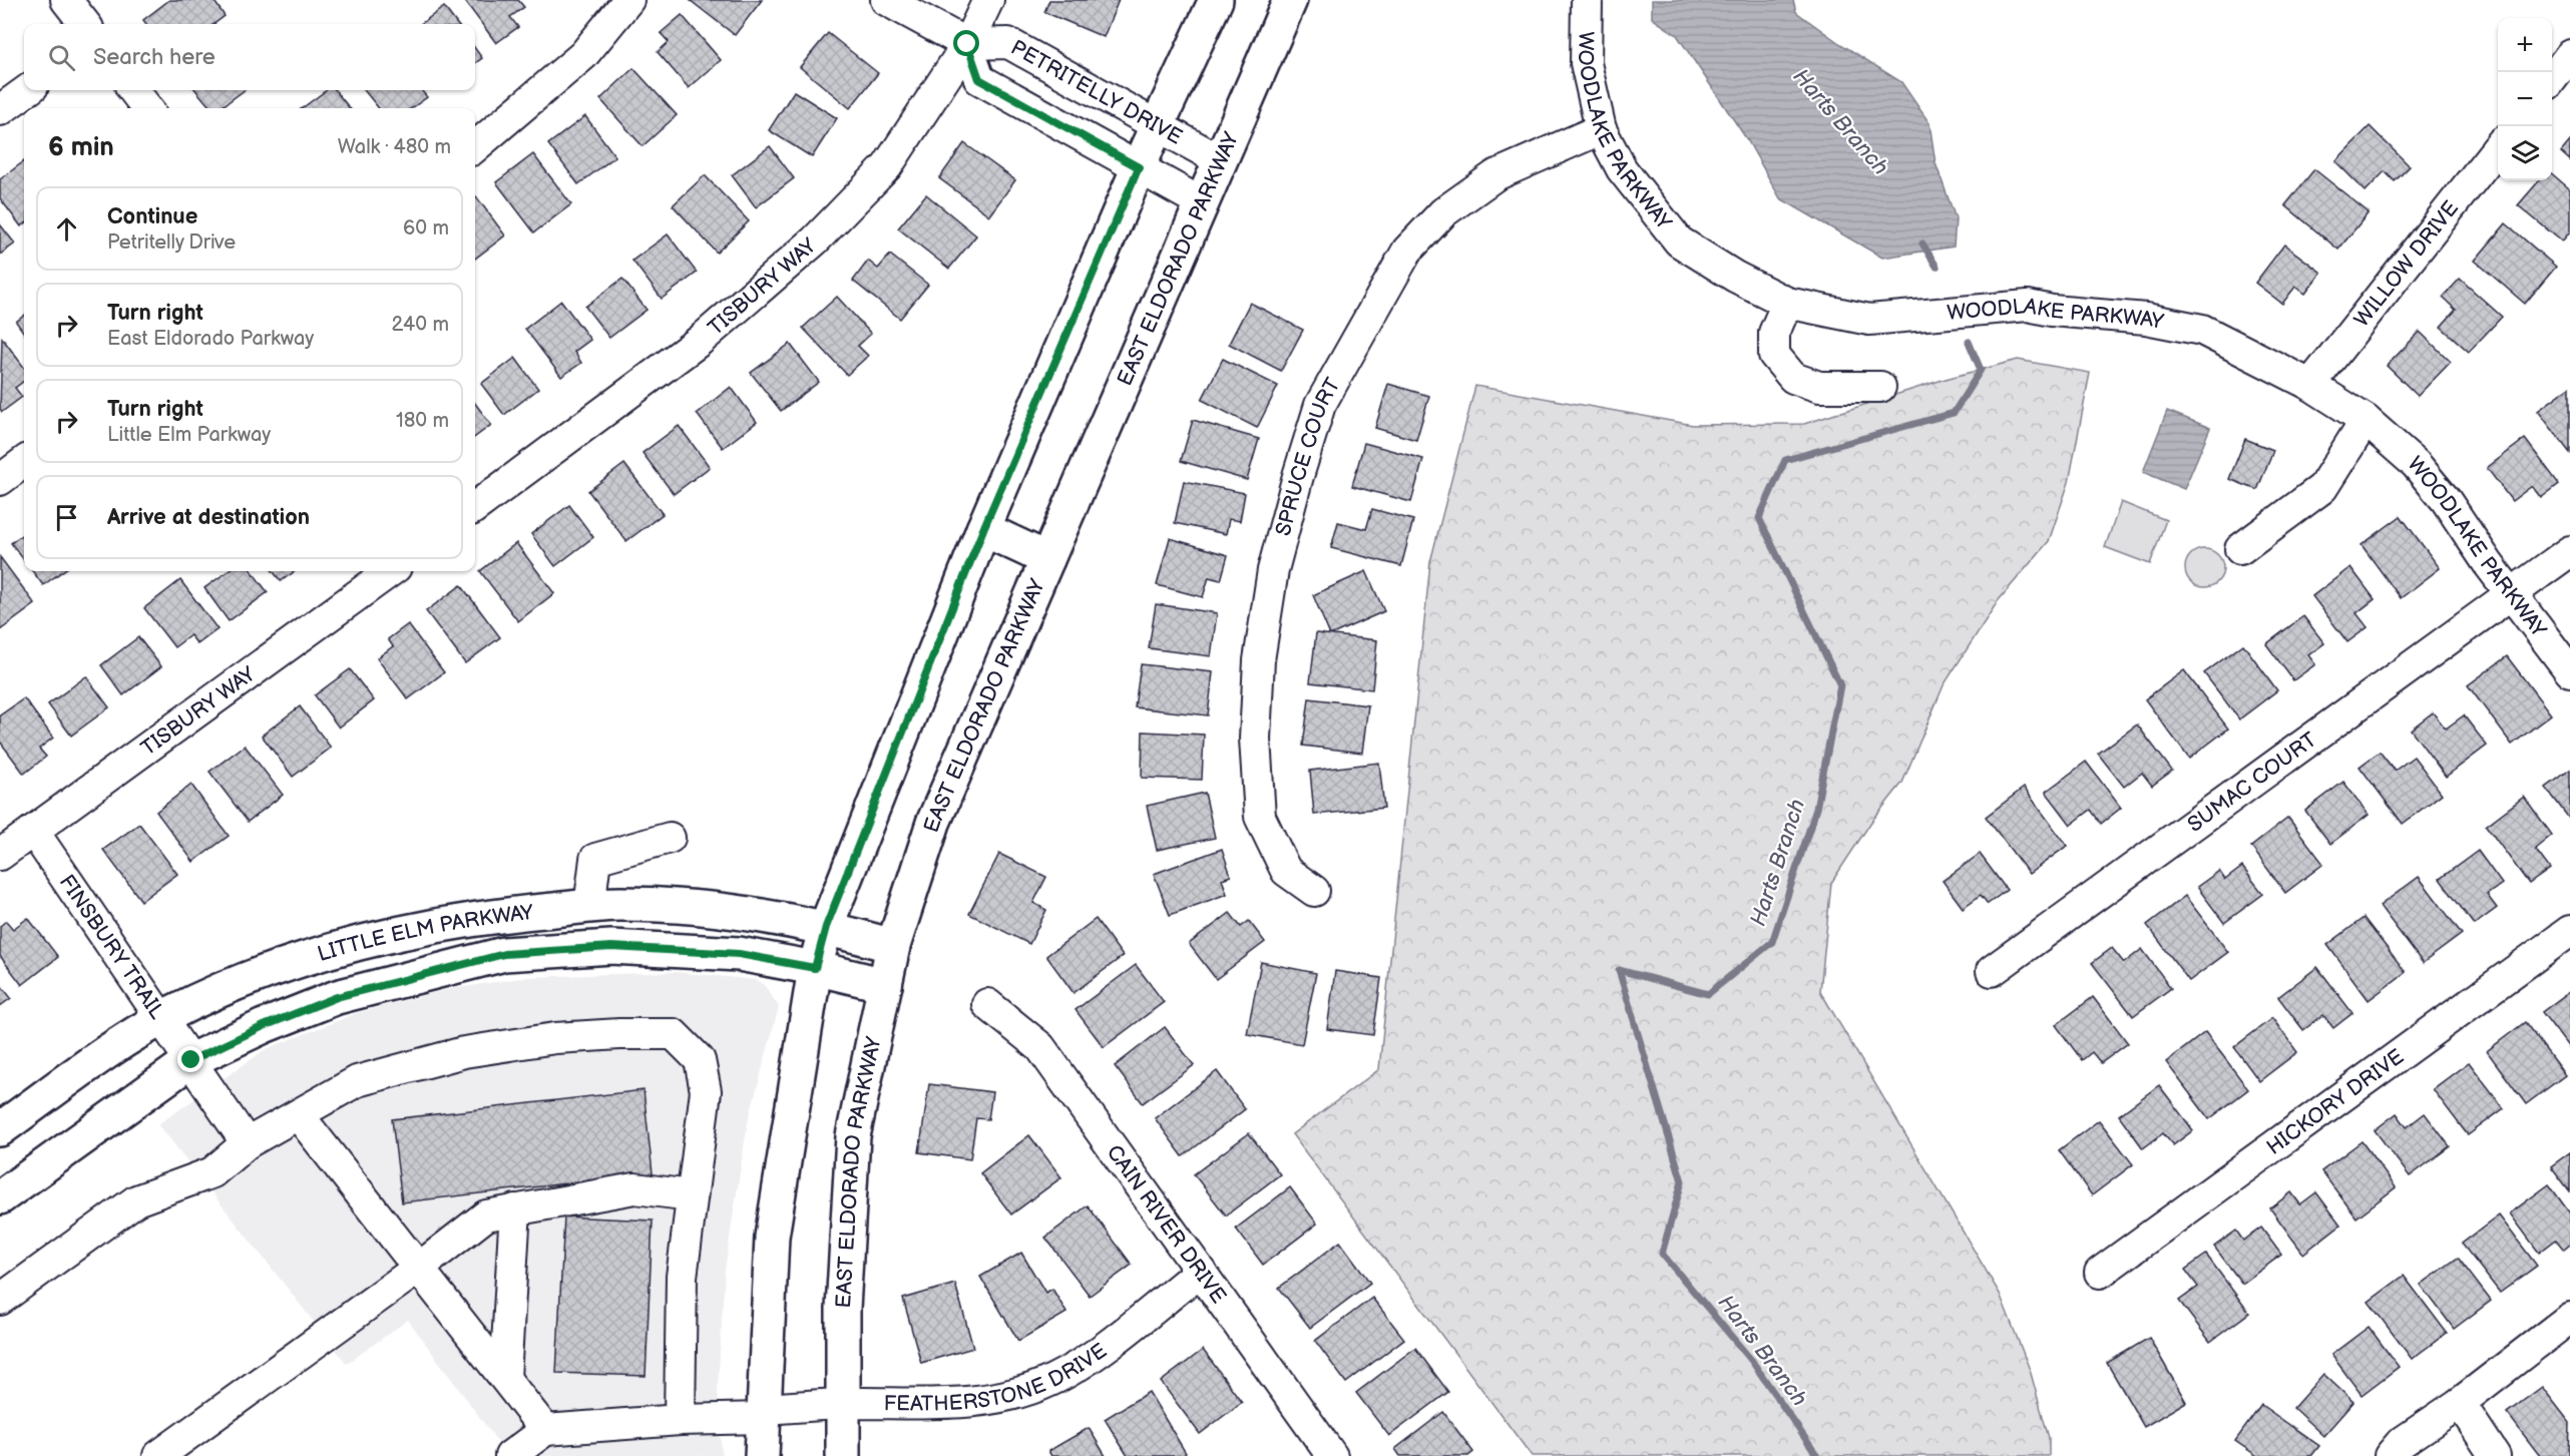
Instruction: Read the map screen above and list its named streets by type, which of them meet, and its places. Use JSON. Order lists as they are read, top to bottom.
{
  "streets": {
    "main road": ["EAST ELDORADO PARKWAY", "LITTLE ELM PARKWAY"],
    "street": [
      "PETRITELLY DRIVE",
      "WOODLAKE PARKWAY",
      "WILLOW DRIVE",
      "TISBURY WAY",
      "SPRUCE COURT",
      "SUMAC COURT",
      "FINSBURY TRAIL",
      "HICKORY DRIVE",
      "CAIN RIVER DRIVE",
      "FEATHERSTONE DRIVE"
    ]
  },
  "crossings": [
    ["PETRITELLY DRIVE", "EAST ELDORADO PARKWAY"],
    ["PETRITELLY DRIVE", "TISBURY WAY"],
    ["WOODLAKE PARKWAY", "WILLOW DRIVE"],
    ["WOODLAKE PARKWAY", "SPRUCE COURT"],
    ["WOODLAKE PARKWAY", "SUMAC COURT"],
    ["EAST ELDORADO PARKWAY", "LITTLE ELM PARKWAY"],
    ["EAST ELDORADO PARKWAY", "FEATHERSTONE DRIVE"],
    ["TISBURY WAY", "FINSBURY TRAIL"],
    ["LITTLE ELM PARKWAY", "FINSBURY TRAIL"],
    ["CAIN RIVER DRIVE", "FEATHERSTONE DRIVE"]
  ],
  "water": ["Harts Branch"],
  "page": {
    "map_buttons": ["+", "−"],
    "search": "Search here",
    "heading": ["6 min", "Walk · 480 m"],
    "list": [
      ["Continue", "Petritelly Drive", "60 m"],
      ["Turn right", "East Eldorado Parkway", "240 m"],
      ["Turn right", "Little Elm Parkway", "180 m"],
      "Arrive at destination"
    ]
  }
}
